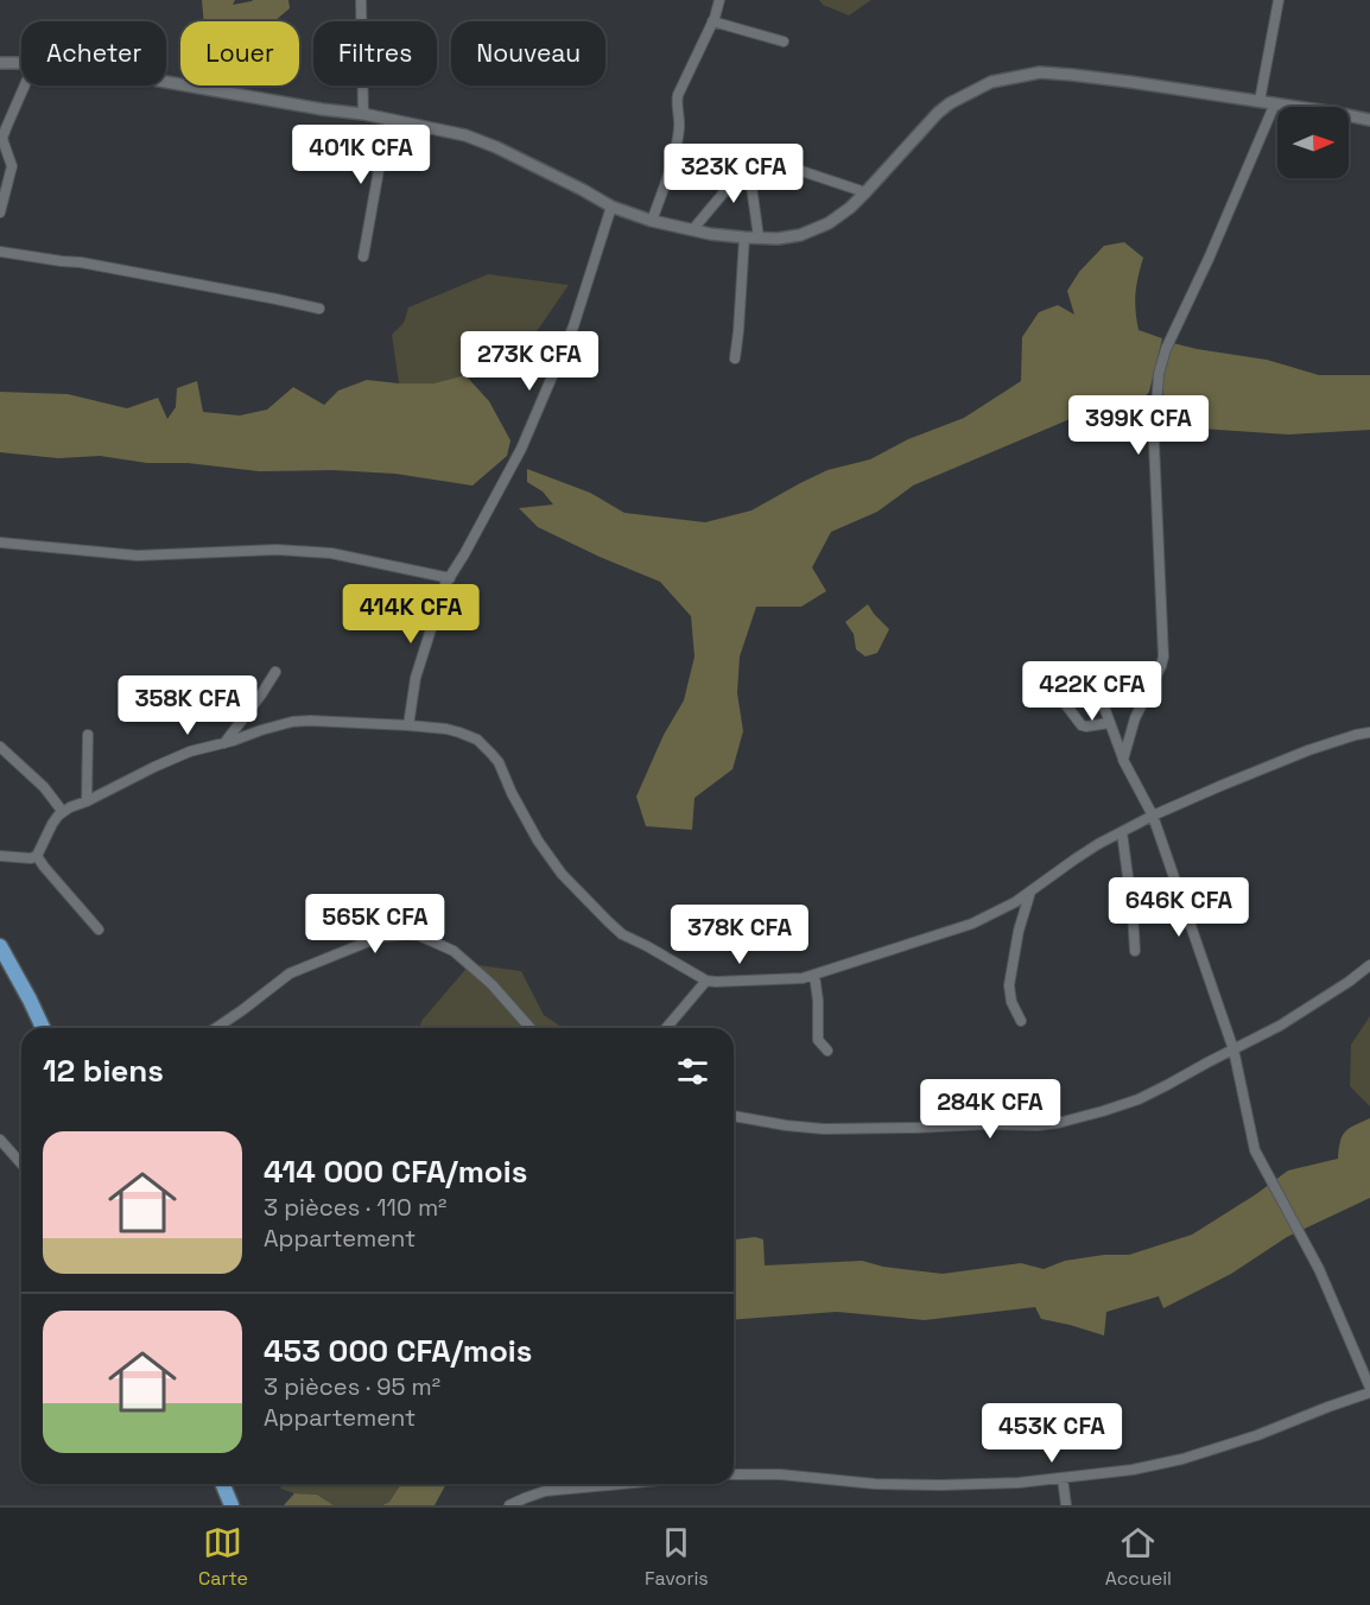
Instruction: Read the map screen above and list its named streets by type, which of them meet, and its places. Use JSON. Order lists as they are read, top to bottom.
{
  "north": "right",
  "page": {
    "chip": [
      "Acheter",
      "Louer",
      "Filtres",
      "Nouveau"
    ],
    "price": [
      "401K CFA",
      "323K CFA",
      "273K CFA",
      "399K CFA",
      "414K CFA",
      "422K CFA",
      "358K CFA",
      "646K CFA",
      "565K CFA",
      "378K CFA",
      "284K CFA",
      "453K CFA"
    ],
    "heading": "12 biens",
    "list": [
      {
        "name": "414 000 CFA/mois",
        "note": "3 pièces · 110 m² · Appartement"
      },
      {
        "name": "453 000 CFA/mois",
        "note": "3 pièces · 95 m² · Appartement"
      }
    ],
    "tabs": ["Carte", "Favoris", "Accueil"]
  }
}
